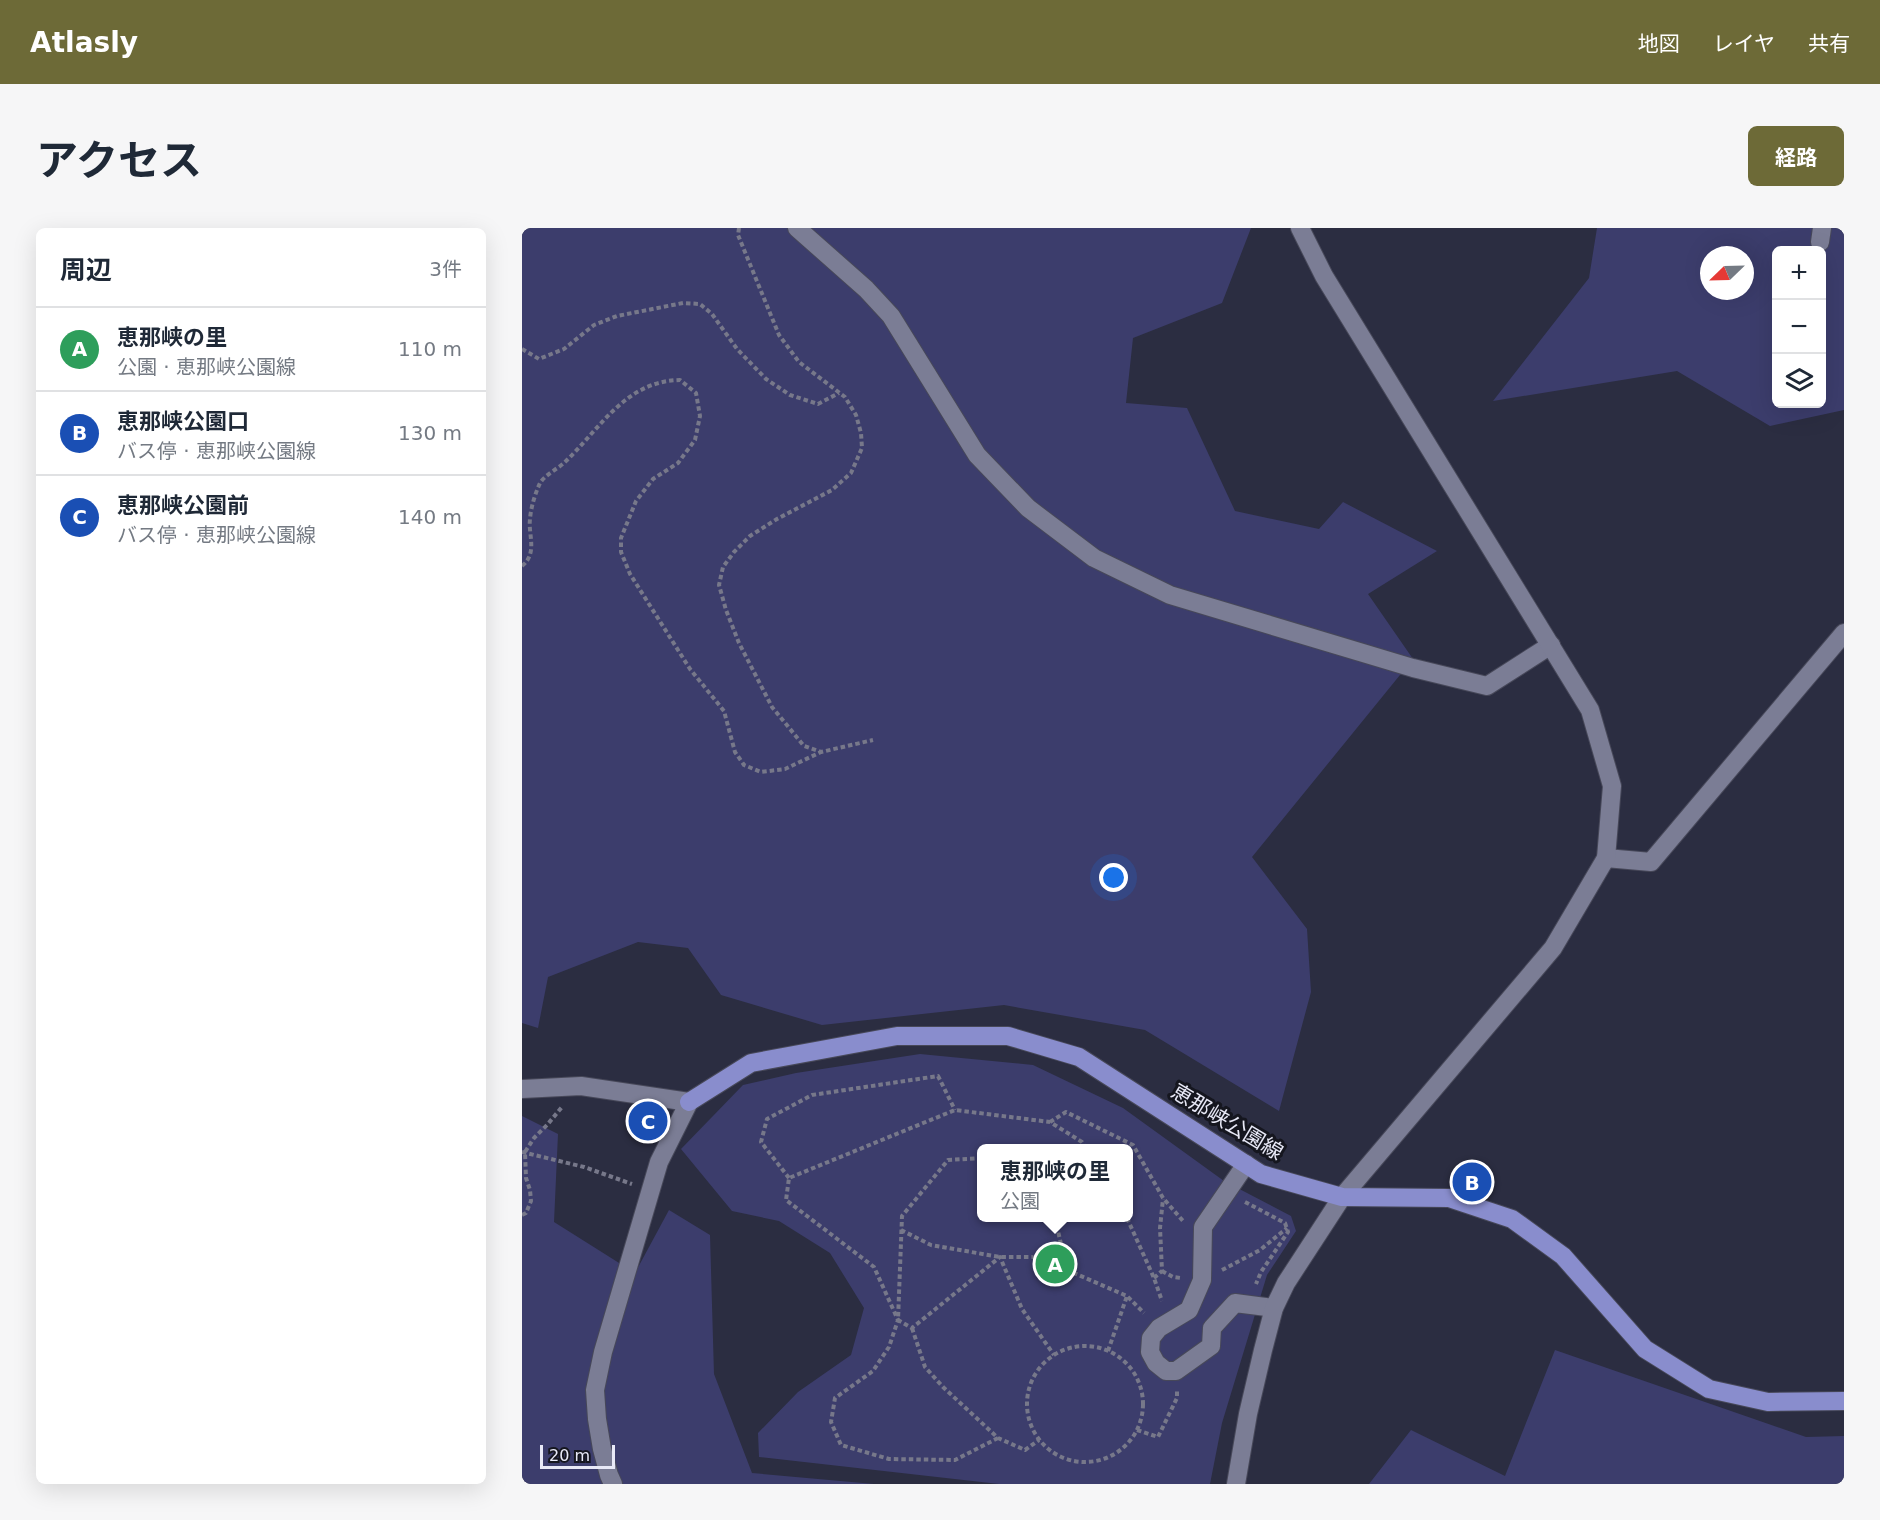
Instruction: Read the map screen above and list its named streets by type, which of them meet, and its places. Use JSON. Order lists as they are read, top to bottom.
{
  "streets": {
    "main road": ["恵那峡公園線"]
  },
  "scale_bar": "20 m",
  "north": "bottom left",
  "page": {
    "header": "Atlasly",
    "nav": ["地図", "レイヤ", "共有"],
    "title": "アクセス",
    "buttons": "経路",
    "heading": ["周辺", "3件"],
    "map_buttons": ["+", "−"],
    "list": [
      {
        "mark": "A",
        "name": "恵那峡の里",
        "note": "公園 · 恵那峡公園線",
        "value": "110 m"
      },
      {
        "mark": "B",
        "name": "恵那峡公園口",
        "note": "バス停 · 恵那峡公園線",
        "value": "130 m"
      },
      {
        "mark": "C",
        "name": "恵那峡公園前",
        "note": "バス停 · 恵那峡公園線",
        "value": "140 m"
      }
    ],
    "pins": ["C", "B", "A"],
    "popup": ["恵那峡の里", "公園"],
    "scale": "20 m"
  }
}
